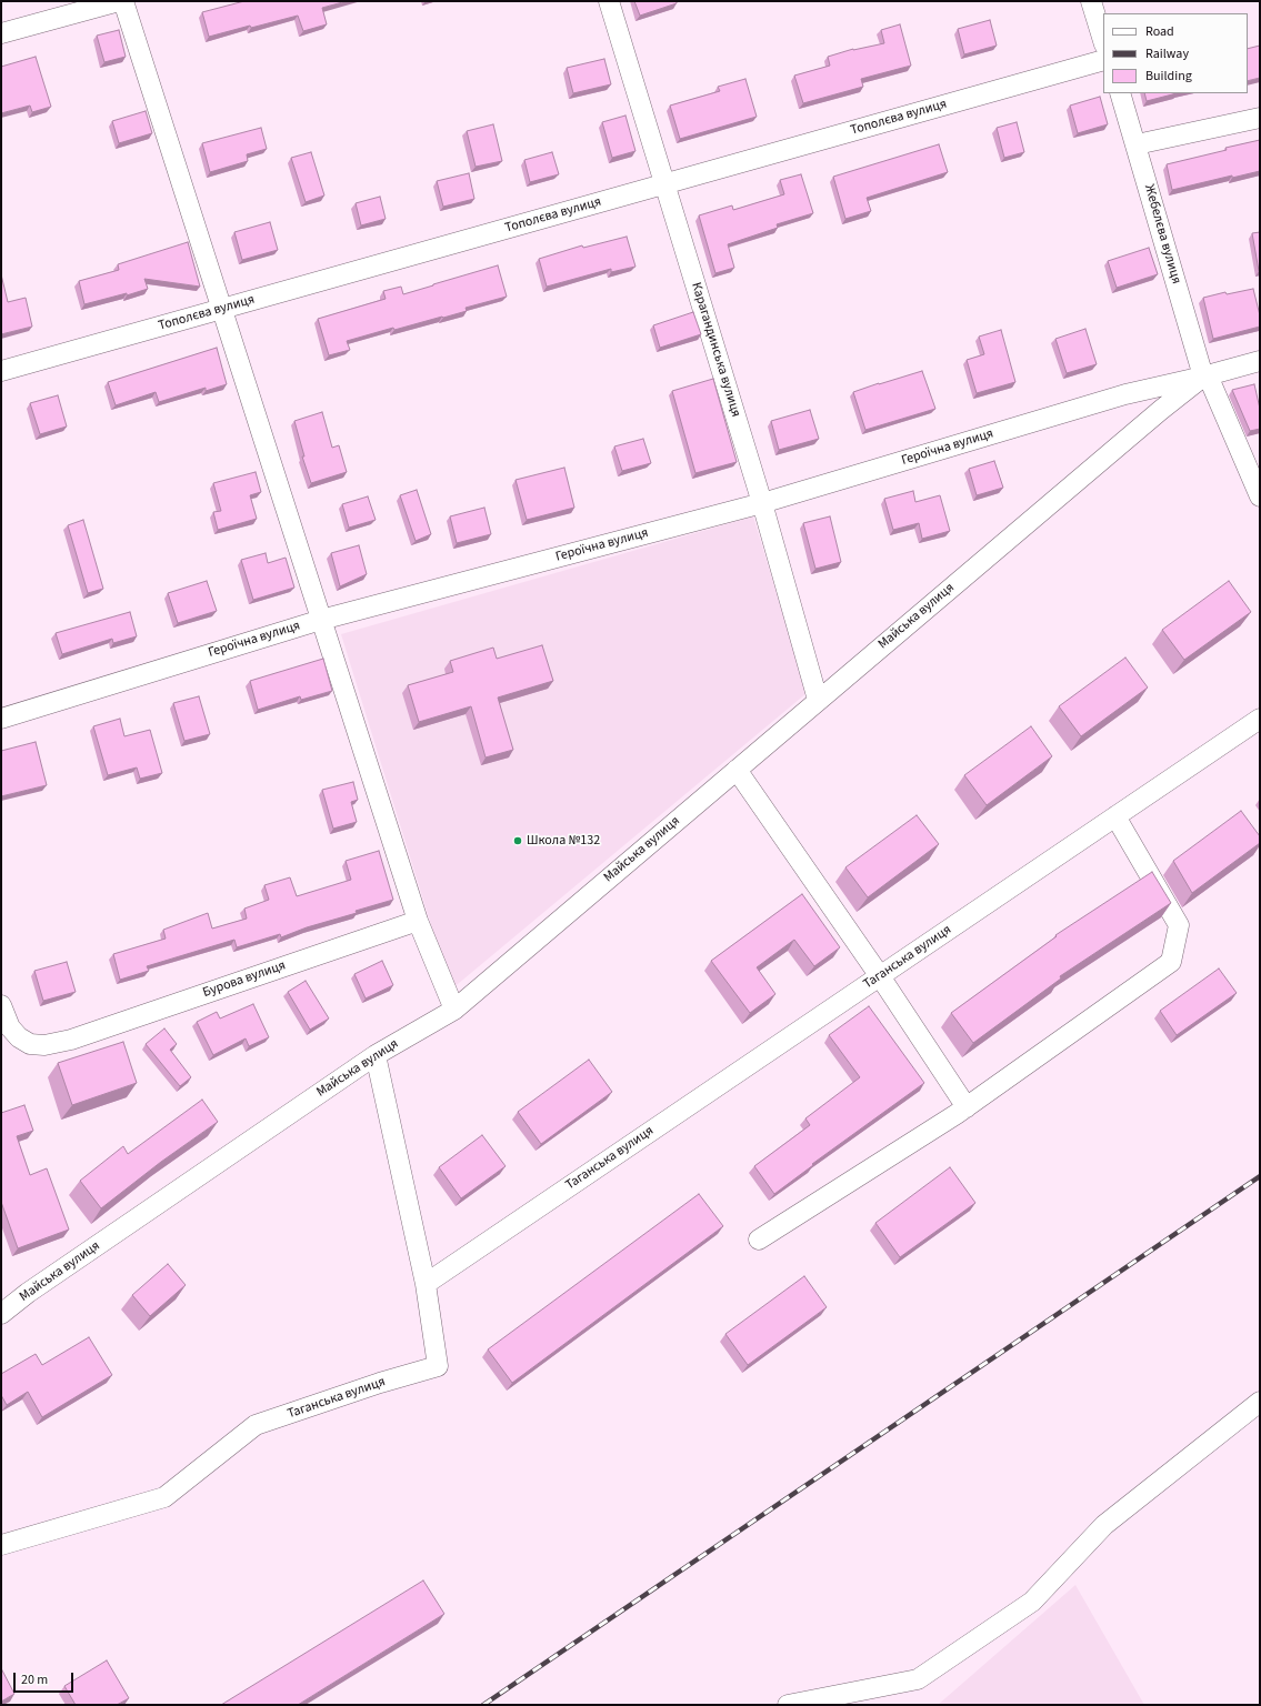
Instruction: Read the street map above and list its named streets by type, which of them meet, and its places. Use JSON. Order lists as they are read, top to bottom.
{
  "streets": {
    "street": [
      "Тополєва вулиця",
      "Жебелєва вулиця",
      "Карагандинська вулиця",
      "Героїчна вулиця",
      "Майська вулиця",
      "Таганська вулиця",
      "Бурова вулиця"
    ]
  },
  "crossings": [
    ["Тополєва вулиця", "Карагандинська вулиця"],
    ["Жебелєва вулиця", "Героїчна вулиця"],
    ["Жебелєва вулиця", "Майська вулиця"],
    ["Карагандинська вулиця", "Героїчна вулиця"],
    ["Карагандинська вулиця", "Майська вулиця"],
    ["Героїчна вулиця", "Майська вулиця"]
  ],
  "places": ["Школа №132"],
  "legend": ["Road", "Railway", "Building"],
  "scale_bar": "20 m"
}
